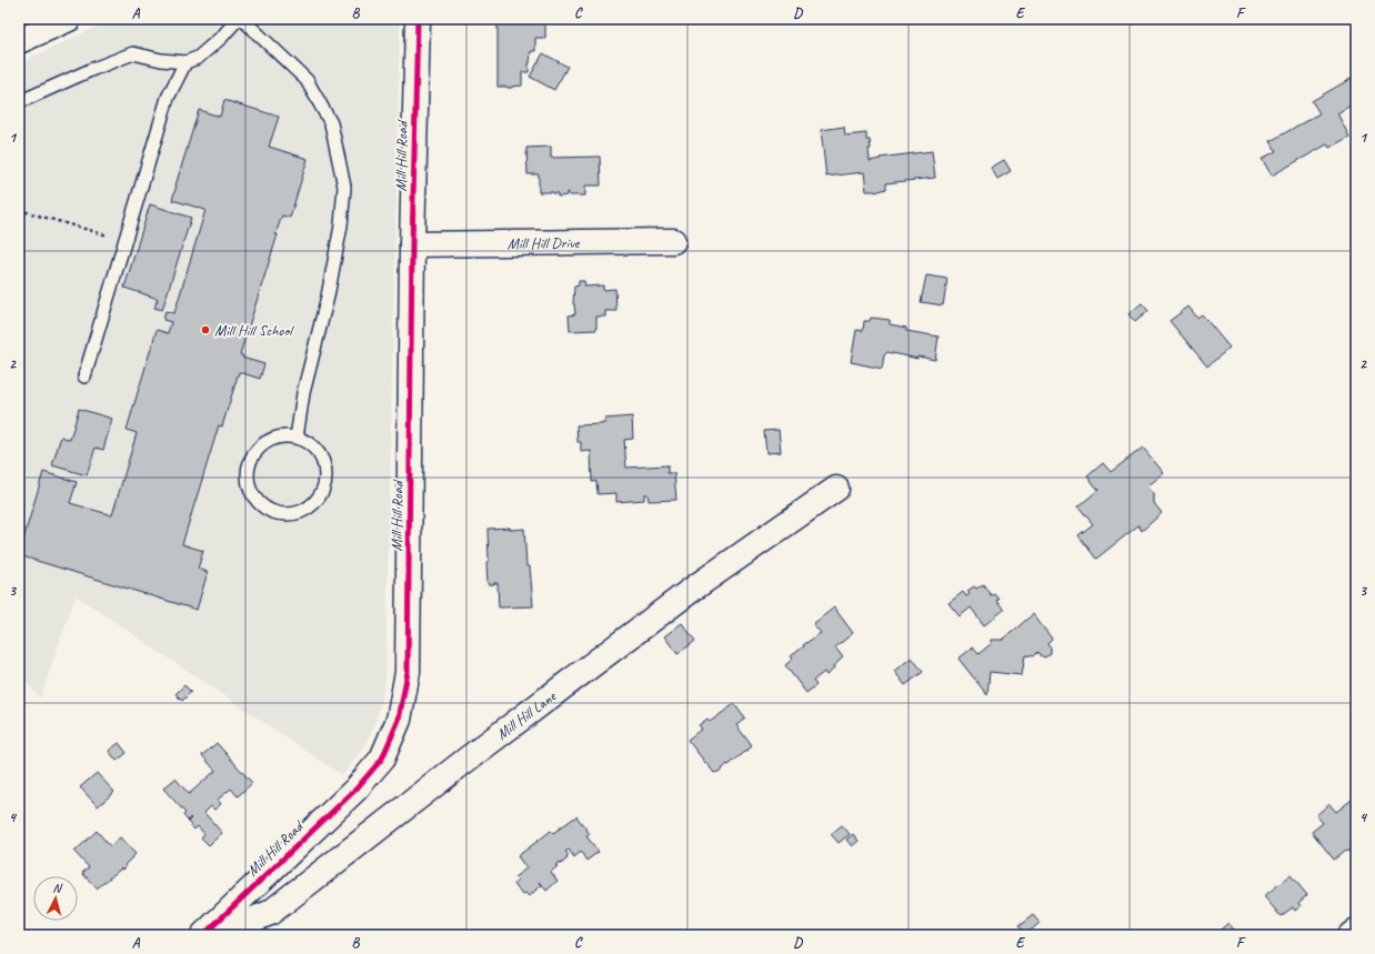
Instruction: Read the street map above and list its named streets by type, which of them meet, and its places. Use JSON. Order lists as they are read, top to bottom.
{
  "streets": {
    "street": ["Mill Hill Road", "Mill Hill Drive", "Mill Hill Lane"]
  },
  "crossings": [
    ["Mill Hill Road", "Mill Hill Drive"]
  ],
  "places": ["Mill Hill School"],
  "north": "top",
  "grid": {
    "columns": [
      "A",
      "B",
      "C",
      "D",
      "E",
      "F"
    ],
    "rows": [
      "1",
      "2",
      "3",
      "4"
    ]
  }
}
